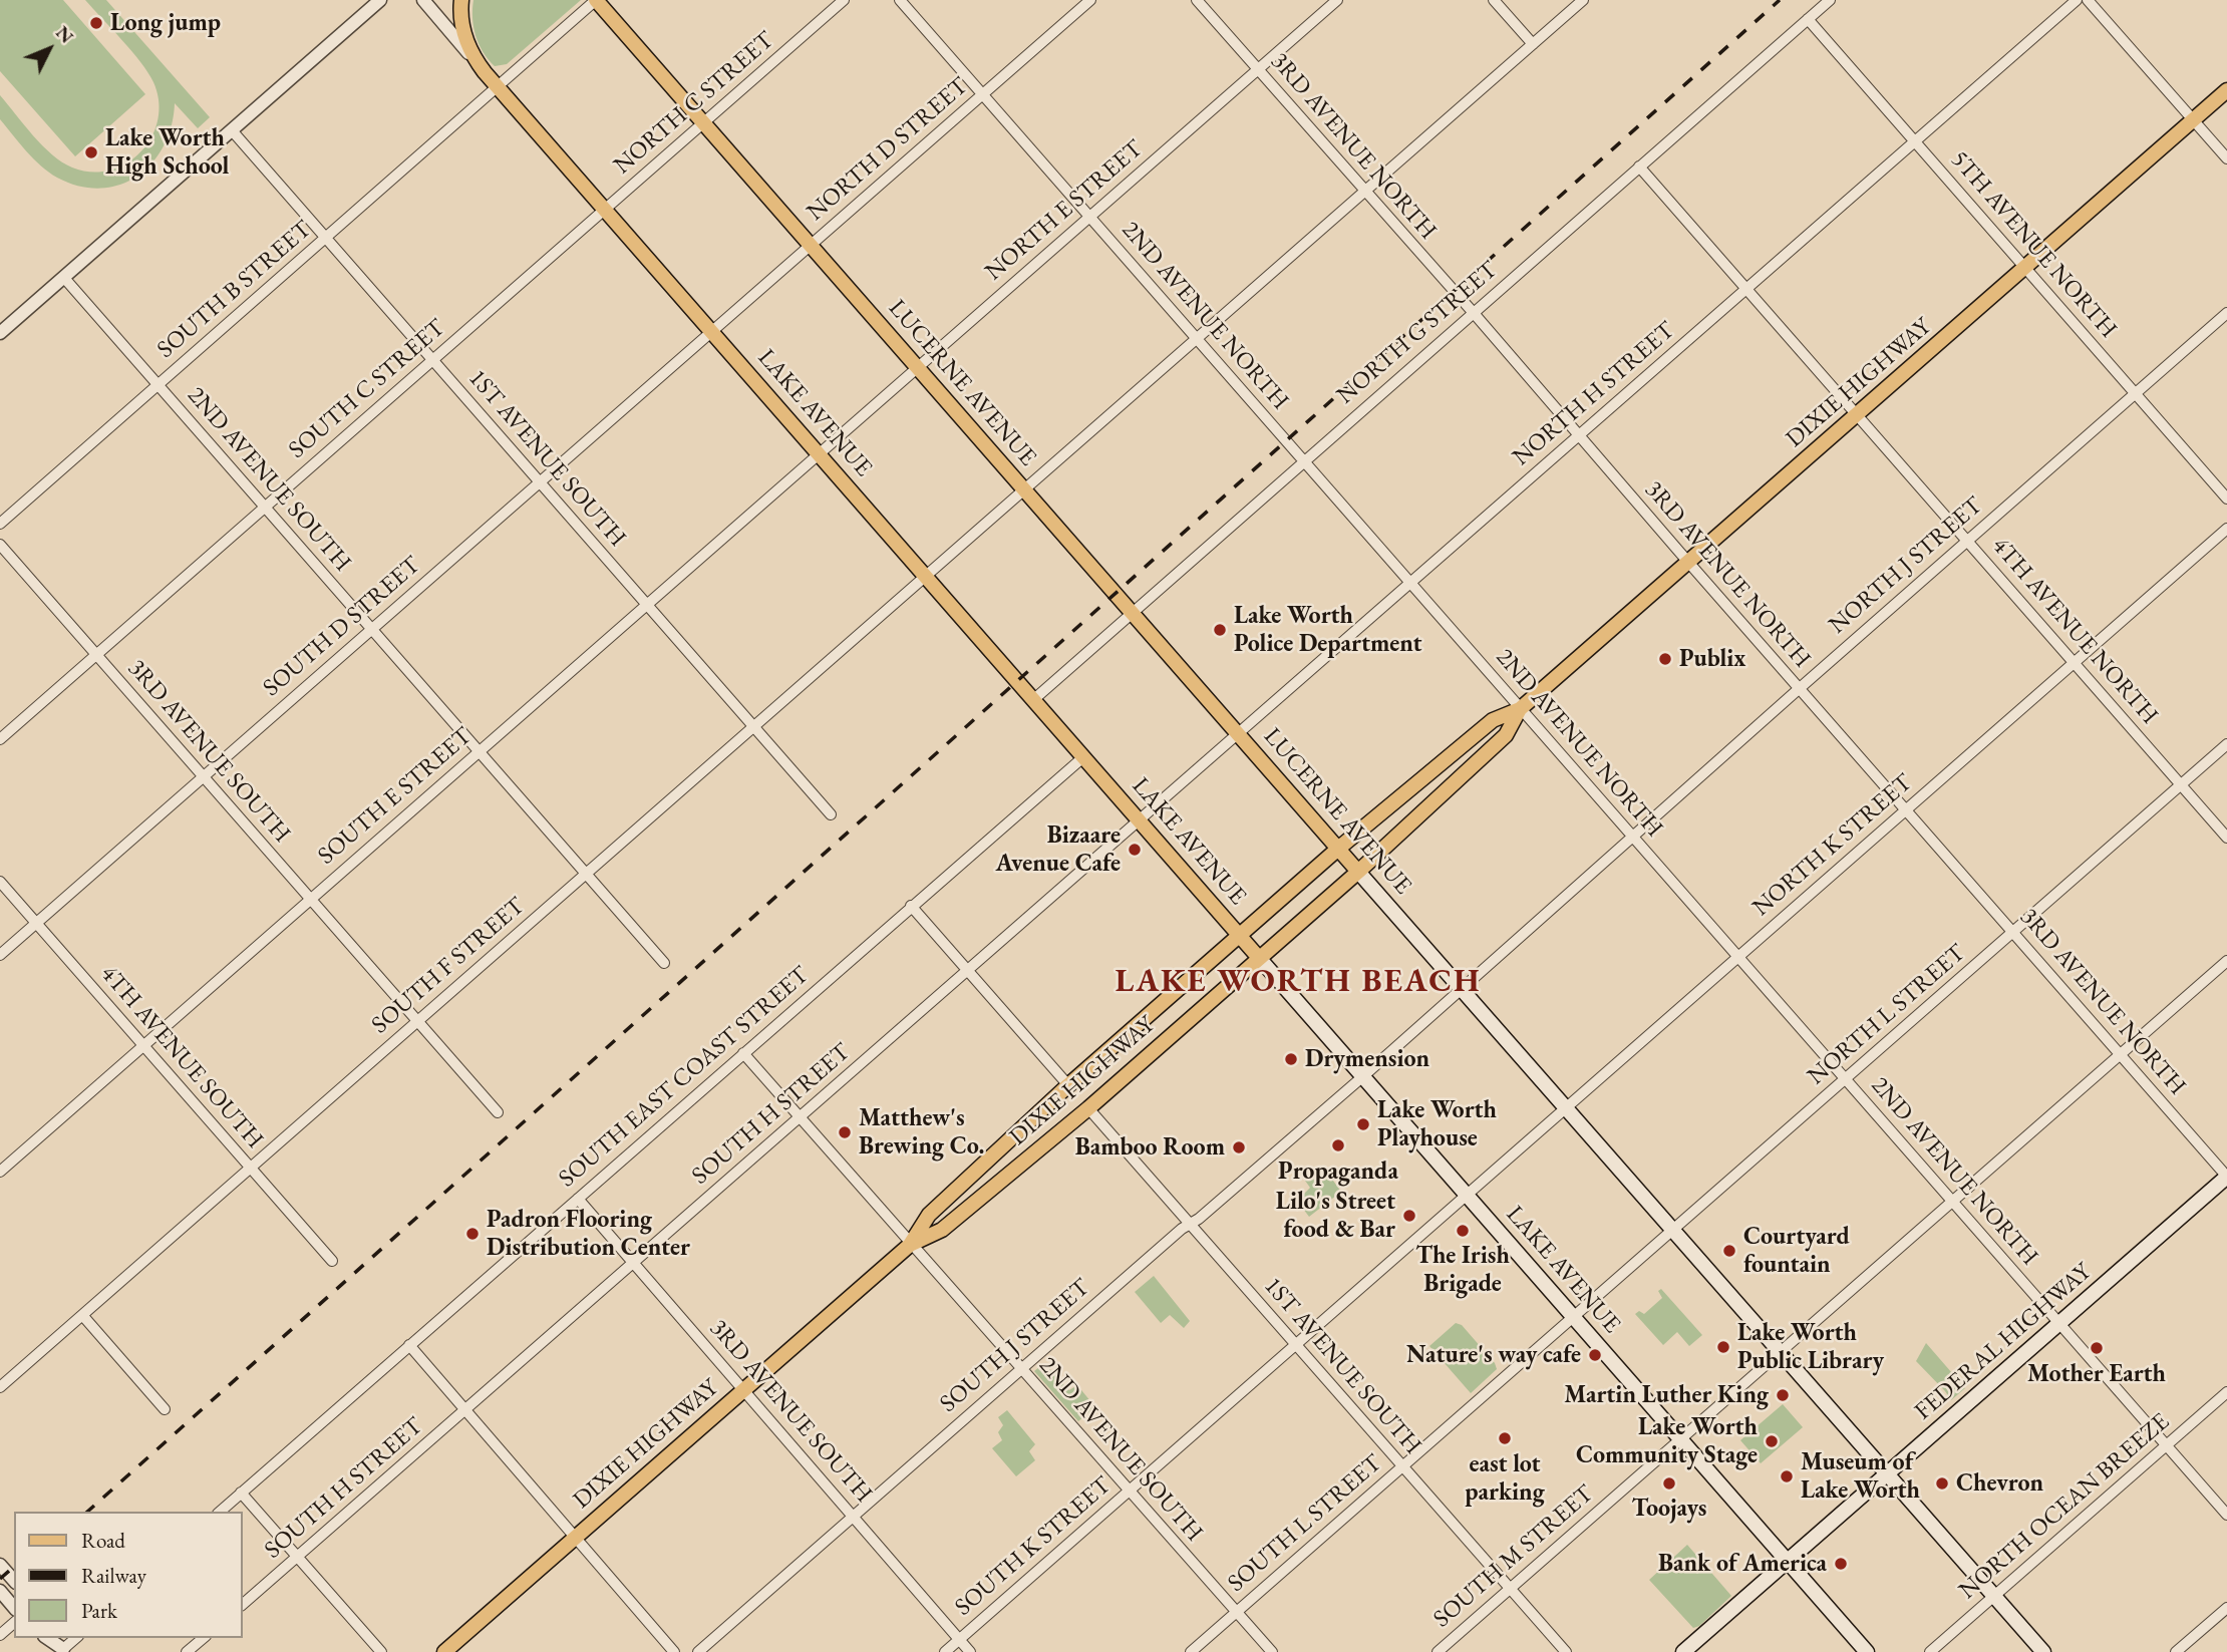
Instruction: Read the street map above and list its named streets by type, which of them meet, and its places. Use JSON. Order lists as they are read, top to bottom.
{
  "streets": {
    "main road": [
      "LUCERNE AVENUE",
      "DIXIE HIGHWAY",
      "LAKE AVENUE",
      "FEDERAL HIGHWAY"
    ],
    "street": [
      "NORTH C STREET",
      "3RD AVENUE NORTH",
      "NORTH D STREET",
      "NORTH E STREET",
      "5TH AVENUE NORTH",
      "SOUTH B STREET",
      "2ND AVENUE NORTH",
      "NORTH G STREET",
      "SOUTH C STREET",
      "NORTH H STREET",
      "1ST AVENUE SOUTH",
      "2ND AVENUE SOUTH",
      "NORTH J STREET",
      "SOUTH D STREET",
      "4TH AVENUE NORTH",
      "3RD AVENUE SOUTH",
      "SOUTH E STREET",
      "NORTH K STREET",
      "SOUTH F STREET",
      "NORTH L STREET",
      "4TH AVENUE SOUTH",
      "SOUTH EAST COAST STREET",
      "SOUTH H STREET",
      "SOUTH J STREET",
      "NORTH OCEAN BREEZE",
      "SOUTH L STREET",
      "SOUTH K STREET",
      "SOUTH M STREET"
    ]
  },
  "crossings": [
    ["NORTH C STREET", "LUCERNE AVENUE"],
    ["NORTH C STREET", "SOUTH C STREET"],
    ["NORTH C STREET", "LAKE AVENUE"],
    ["3RD AVENUE NORTH", "NORTH E STREET"],
    ["3RD AVENUE NORTH", "NORTH G STREET"],
    ["3RD AVENUE NORTH", "DIXIE HIGHWAY"],
    ["3RD AVENUE NORTH", "NORTH H STREET"],
    ["3RD AVENUE NORTH", "NORTH J STREET"],
    ["3RD AVENUE NORTH", "NORTH K STREET"],
    ["3RD AVENUE NORTH", "SOUTH F STREET"],
    ["3RD AVENUE NORTH", "NORTH L STREET"],
    ["3RD AVENUE NORTH", "FEDERAL HIGHWAY"],
    ["3RD AVENUE NORTH", "SOUTH M STREET"],
    ["NORTH D STREET", "2ND AVENUE NORTH"],
    ["NORTH D STREET", "LUCERNE AVENUE"],
    ["NORTH D STREET", "LAKE AVENUE"],
    ["NORTH D STREET", "SOUTH D STREET"],
    ["NORTH E STREET", "2ND AVENUE NORTH"],
    ["NORTH E STREET", "LUCERNE AVENUE"],
    ["NORTH E STREET", "LAKE AVENUE"],
    ["NORTH E STREET", "SOUTH E STREET"],
    ["5TH AVENUE NORTH", "NORTH G STREET"],
    ["5TH AVENUE NORTH", "DIXIE HIGHWAY"],
    ["5TH AVENUE NORTH", "NORTH H STREET"],
    ["5TH AVENUE NORTH", "NORTH J STREET"],
    ["SOUTH B STREET", "LUCERNE AVENUE"],
    ["SOUTH B STREET", "LAKE AVENUE"],
    ["SOUTH B STREET", "1ST AVENUE SOUTH"],
    ["SOUTH B STREET", "2ND AVENUE SOUTH"],
    ["2ND AVENUE NORTH", "NORTH G STREET"],
    ["2ND AVENUE NORTH", "DIXIE HIGHWAY"],
    ["2ND AVENUE NORTH", "NORTH H STREET"],
    ["2ND AVENUE NORTH", "NORTH J STREET"],
    ["2ND AVENUE NORTH", "NORTH K STREET"],
    ["2ND AVENUE NORTH", "SOUTH F STREET"],
    ["2ND AVENUE NORTH", "NORTH L STREET"],
    ["2ND AVENUE NORTH", "FEDERAL HIGHWAY"],
    ["2ND AVENUE NORTH", "NORTH OCEAN BREEZE"],
    ["2ND AVENUE NORTH", "SOUTH M STREET"],
    ["NORTH G STREET", "LUCERNE AVENUE"],
    ["NORTH G STREET", "LAKE AVENUE"],
    ["NORTH G STREET", "4TH AVENUE NORTH"],
    ["LUCERNE AVENUE", "DIXIE HIGHWAY"],
    ["LUCERNE AVENUE", "NORTH H STREET"],
    ["LUCERNE AVENUE", "NORTH J STREET"],
    ["LUCERNE AVENUE", "NORTH K STREET"],
    ["LUCERNE AVENUE", "SOUTH F STREET"],
    ["LUCERNE AVENUE", "NORTH L STREET"],
    ["LUCERNE AVENUE", "FEDERAL HIGHWAY"],
    ["LUCERNE AVENUE", "NORTH OCEAN BREEZE"],
    ["LUCERNE AVENUE", "SOUTH M STREET"],
    ["DIXIE HIGHWAY", "LAKE AVENUE"],
    ["DIXIE HIGHWAY", "1ST AVENUE SOUTH"],
    ["DIXIE HIGHWAY", "2ND AVENUE SOUTH"],
    ["DIXIE HIGHWAY", "4TH AVENUE NORTH"],
    ["DIXIE HIGHWAY", "3RD AVENUE SOUTH"],
    ["SOUTH C STREET", "LAKE AVENUE"],
    ["SOUTH C STREET", "1ST AVENUE SOUTH"],
    ["SOUTH C STREET", "2ND AVENUE SOUTH"],
    ["SOUTH C STREET", "3RD AVENUE SOUTH"],
    ["NORTH H STREET", "LAKE AVENUE"],
    ["NORTH H STREET", "4TH AVENUE NORTH"],
    ["NORTH H STREET", "SOUTH H STREET"],
    ["LAKE AVENUE", "NORTH J STREET"],
    ["LAKE AVENUE", "SOUTH D STREET"],
    ["LAKE AVENUE", "SOUTH E STREET"],
    ["LAKE AVENUE", "NORTH K STREET"],
    ["LAKE AVENUE", "SOUTH F STREET"],
    ["LAKE AVENUE", "NORTH L STREET"],
    ["LAKE AVENUE", "SOUTH EAST COAST STREET"],
    ["LAKE AVENUE", "SOUTH H STREET"],
    ["LAKE AVENUE", "FEDERAL HIGHWAY"],
    ["LAKE AVENUE", "SOUTH J STREET"],
    ["LAKE AVENUE", "SOUTH L STREET"],
    ["LAKE AVENUE", "SOUTH K STREET"],
    ["LAKE AVENUE", "SOUTH M STREET"],
    ["1ST AVENUE SOUTH", "SOUTH D STREET"],
    ["1ST AVENUE SOUTH", "SOUTH E STREET"],
    ["1ST AVENUE SOUTH", "SOUTH F STREET"],
    ["1ST AVENUE SOUTH", "SOUTH J STREET"],
    ["1ST AVENUE SOUTH", "SOUTH L STREET"],
    ["1ST AVENUE SOUTH", "SOUTH K STREET"],
    ["1ST AVENUE SOUTH", "SOUTH M STREET"],
    ["2ND AVENUE SOUTH", "SOUTH D STREET"],
    ["2ND AVENUE SOUTH", "SOUTH E STREET"],
    ["2ND AVENUE SOUTH", "SOUTH F STREET"],
    ["2ND AVENUE SOUTH", "SOUTH EAST COAST STREET"],
    ["2ND AVENUE SOUTH", "SOUTH H STREET"],
    ["2ND AVENUE SOUTH", "SOUTH J STREET"],
    ["2ND AVENUE SOUTH", "SOUTH L STREET"],
    ["2ND AVENUE SOUTH", "SOUTH K STREET"],
    ["NORTH J STREET", "4TH AVENUE NORTH"],
    ["NORTH J STREET", "SOUTH J STREET"],
    ["SOUTH D STREET", "3RD AVENUE SOUTH"],
    ["SOUTH D STREET", "4TH AVENUE SOUTH"],
    ["4TH AVENUE NORTH", "NORTH K STREET"],
    ["4TH AVENUE NORTH", "NORTH L STREET"],
    ["3RD AVENUE SOUTH", "SOUTH E STREET"],
    ["3RD AVENUE SOUTH", "SOUTH F STREET"],
    ["3RD AVENUE SOUTH", "SOUTH EAST COAST STREET"],
    ["3RD AVENUE SOUTH", "SOUTH H STREET"],
    ["3RD AVENUE SOUTH", "SOUTH J STREET"],
    ["3RD AVENUE SOUTH", "SOUTH K STREET"],
    ["SOUTH E STREET", "4TH AVENUE SOUTH"],
    ["NORTH K STREET", "SOUTH K STREET"],
    ["SOUTH F STREET", "4TH AVENUE SOUTH"],
    ["NORTH L STREET", "SOUTH L STREET"]
  ],
  "districts": ["LAKE WORTH BEACH"],
  "places": [
    "Long jump",
    "Lake Worth High School",
    "Lake Worth Police Department",
    "Publix",
    "Bizaare Avenue Cafe",
    "Drymension",
    "Lake Worth Playhouse",
    "Matthew's Brewing Co.",
    "Propaganda",
    "Bamboo Room",
    "Lilo's Street food & Bar",
    "The Irish Brigade",
    "Padron Flooring Distribution Center",
    "Courtyard fountain",
    "Lake Worth Public Library",
    "Mother Earth",
    "Nature's way cafe",
    "Martin Luther King",
    "east lot parking",
    "Lake Worth Community Stage",
    "Museum of Lake Worth",
    "Toojays",
    "Chevron",
    "Bank of America"
  ],
  "legend": ["Road", "Railway", "Park"],
  "north": "top right"
}
